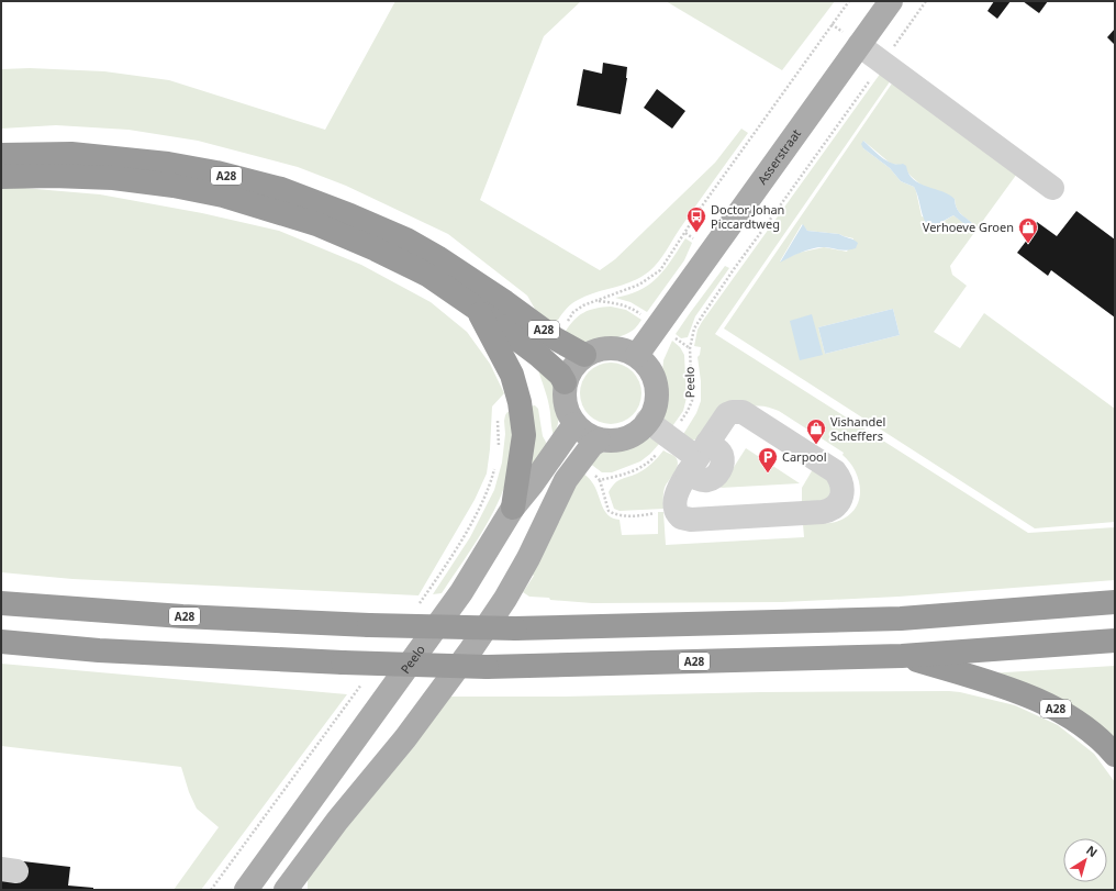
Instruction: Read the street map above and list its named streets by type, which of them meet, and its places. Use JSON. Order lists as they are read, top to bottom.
{
  "streets": {
    "highway": ["A28"],
    "main road": ["Asserstraat", "Peelo"]
  },
  "crossings": [
    ["Asserstraat", "A28"],
    ["Asserstraat", "Peelo"],
    ["A28", "Peelo"]
  ],
  "places": {
    "bus stop": ["Doctor Johan Piccardtweg"],
    "shop": ["Verhoeve Groen", "Vishandel Scheffers"],
    "parking": ["Carpool"]
  },
  "north": "top right"
}
